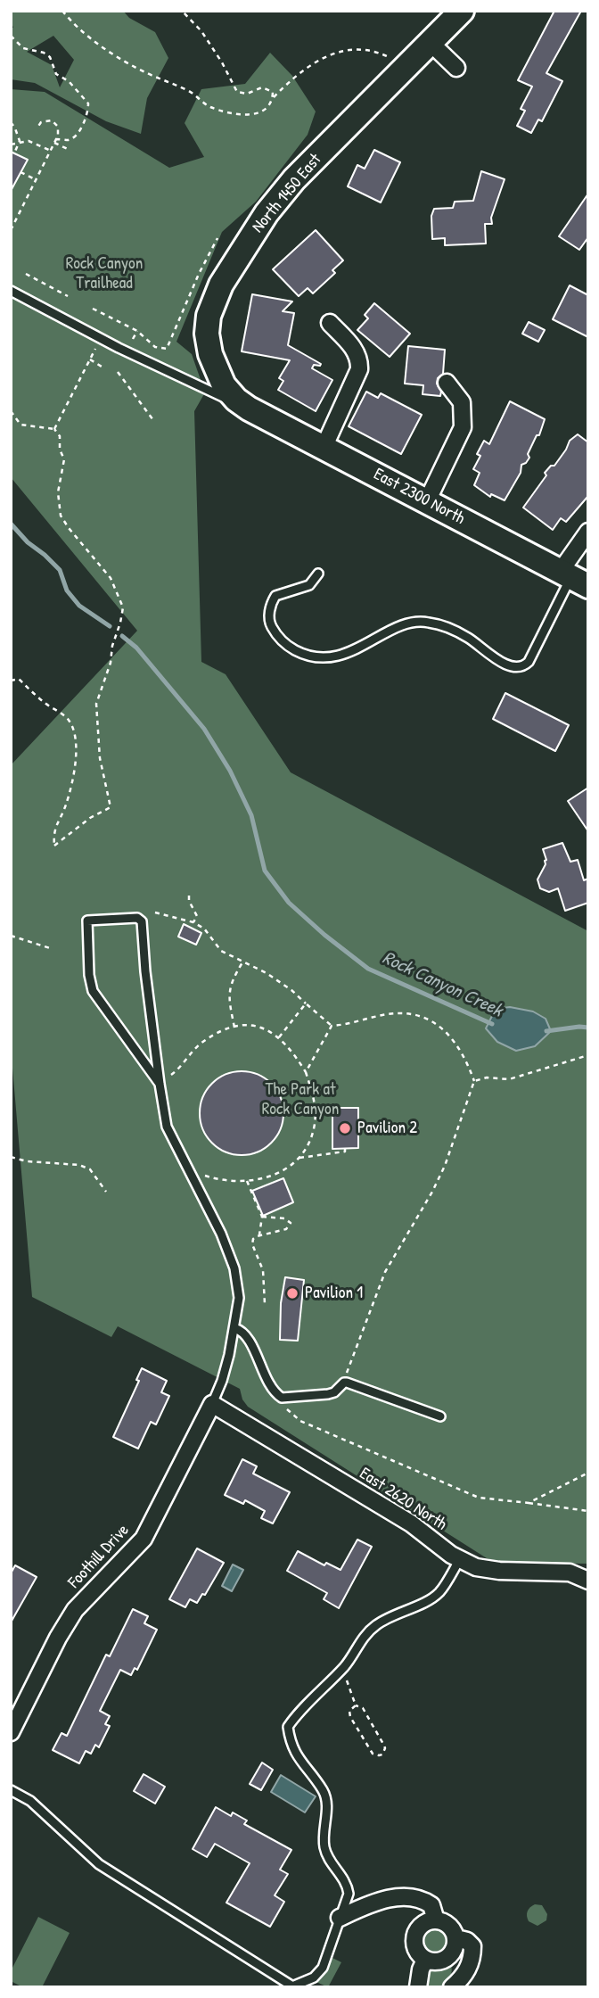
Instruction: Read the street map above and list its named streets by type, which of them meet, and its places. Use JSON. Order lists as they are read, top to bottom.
{
  "streets": {
    "street": [
      "North 1450 East",
      "East 2300 North",
      "East 2620 North",
      "Foothill Drive"
    ]
  },
  "crossings": [
    ["North 1450 East", "East 2300 North"],
    ["East 2620 North", "Foothill Drive"]
  ],
  "water": ["Rock Canyon Creek"],
  "parks": ["Rock Canyon Trailhead", "The Park at Rock Canyon"],
  "places": ["Pavilion 2", "Pavilion 1"]
}
